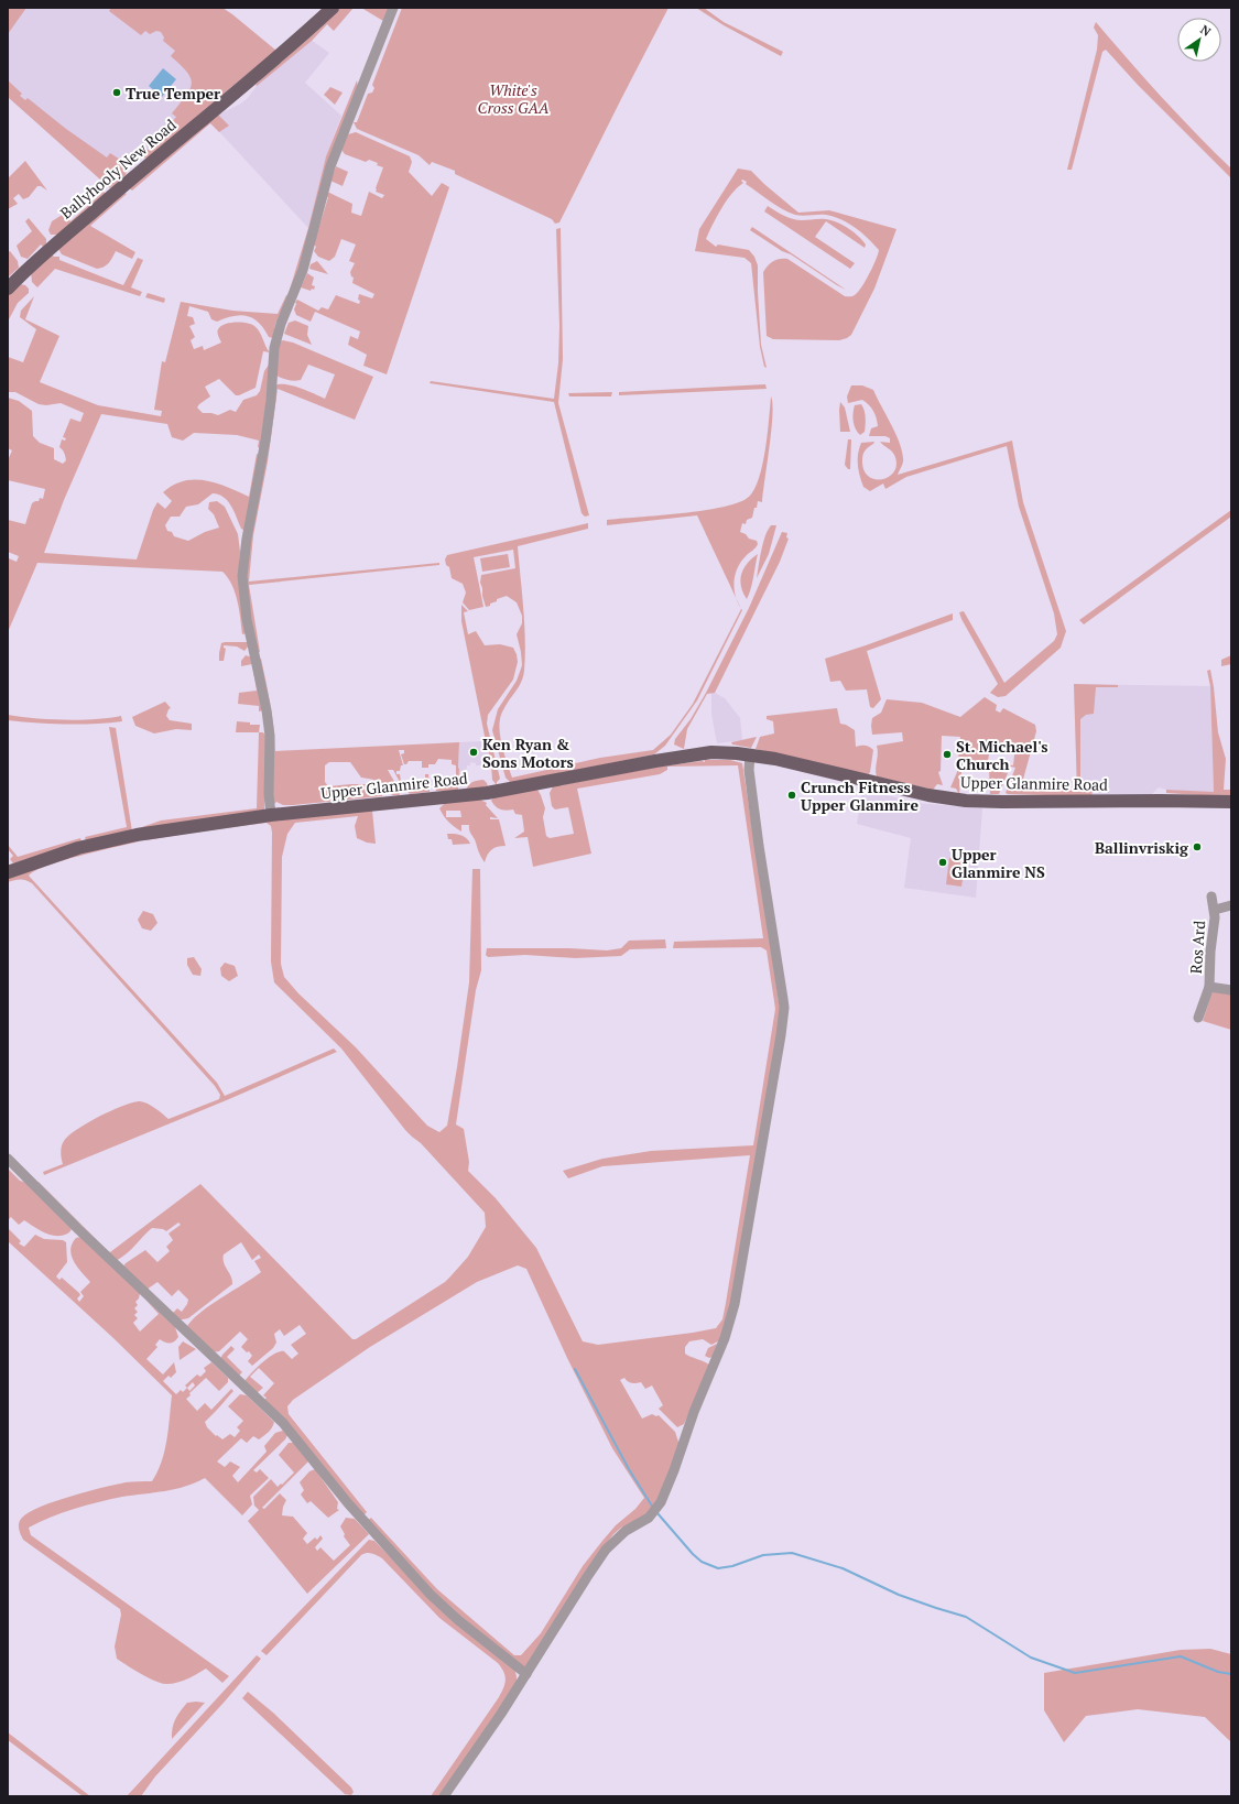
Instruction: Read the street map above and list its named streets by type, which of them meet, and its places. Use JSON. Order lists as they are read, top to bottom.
{
  "streets": {
    "main road": ["Ballyhooly New Road", "Upper Glanmire Road"],
    "street": ["Ros Ard"]
  },
  "parks": ["White's Cross GAA"],
  "places": [
    "True Temper",
    "Ken Ryan & Sons Motors",
    "St. Michael's Church",
    "Crunch Fitness Upper Glanmire",
    "Ballinvriskig",
    "Upper Glanmire NS"
  ],
  "north": "top right"
}
